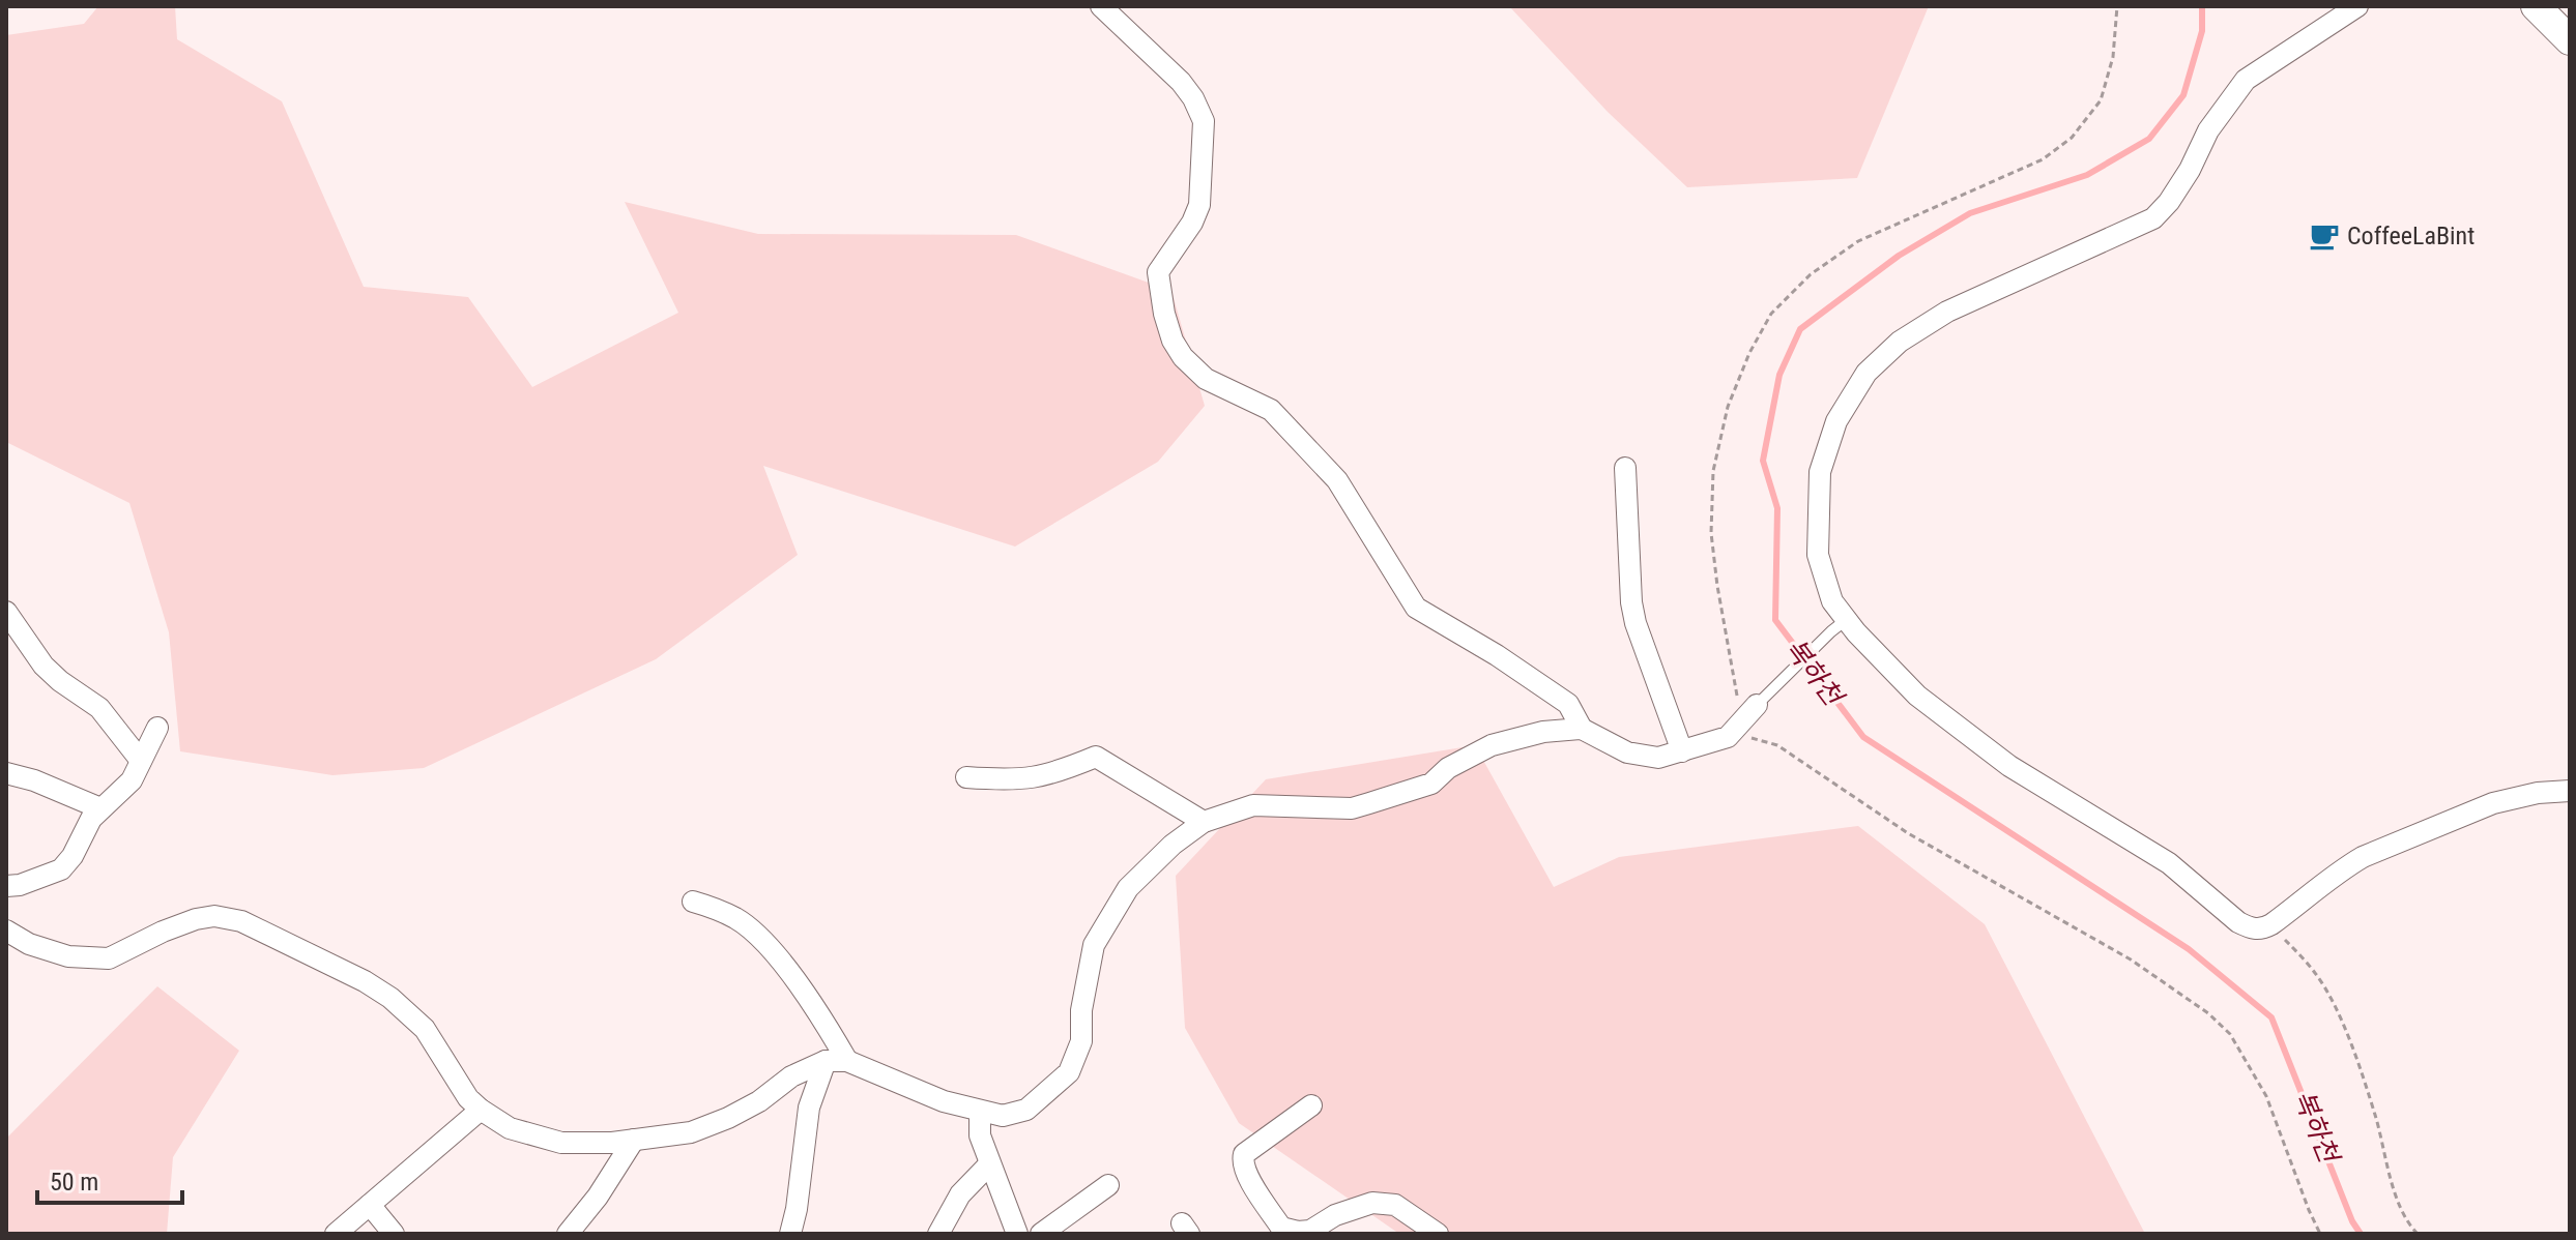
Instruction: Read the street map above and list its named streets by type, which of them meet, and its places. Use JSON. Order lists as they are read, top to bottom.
{
  "water": ["복하천"],
  "places": {
    "cafe": ["CoffeeLaBint"]
  },
  "scale_bar": "50 m"
}
